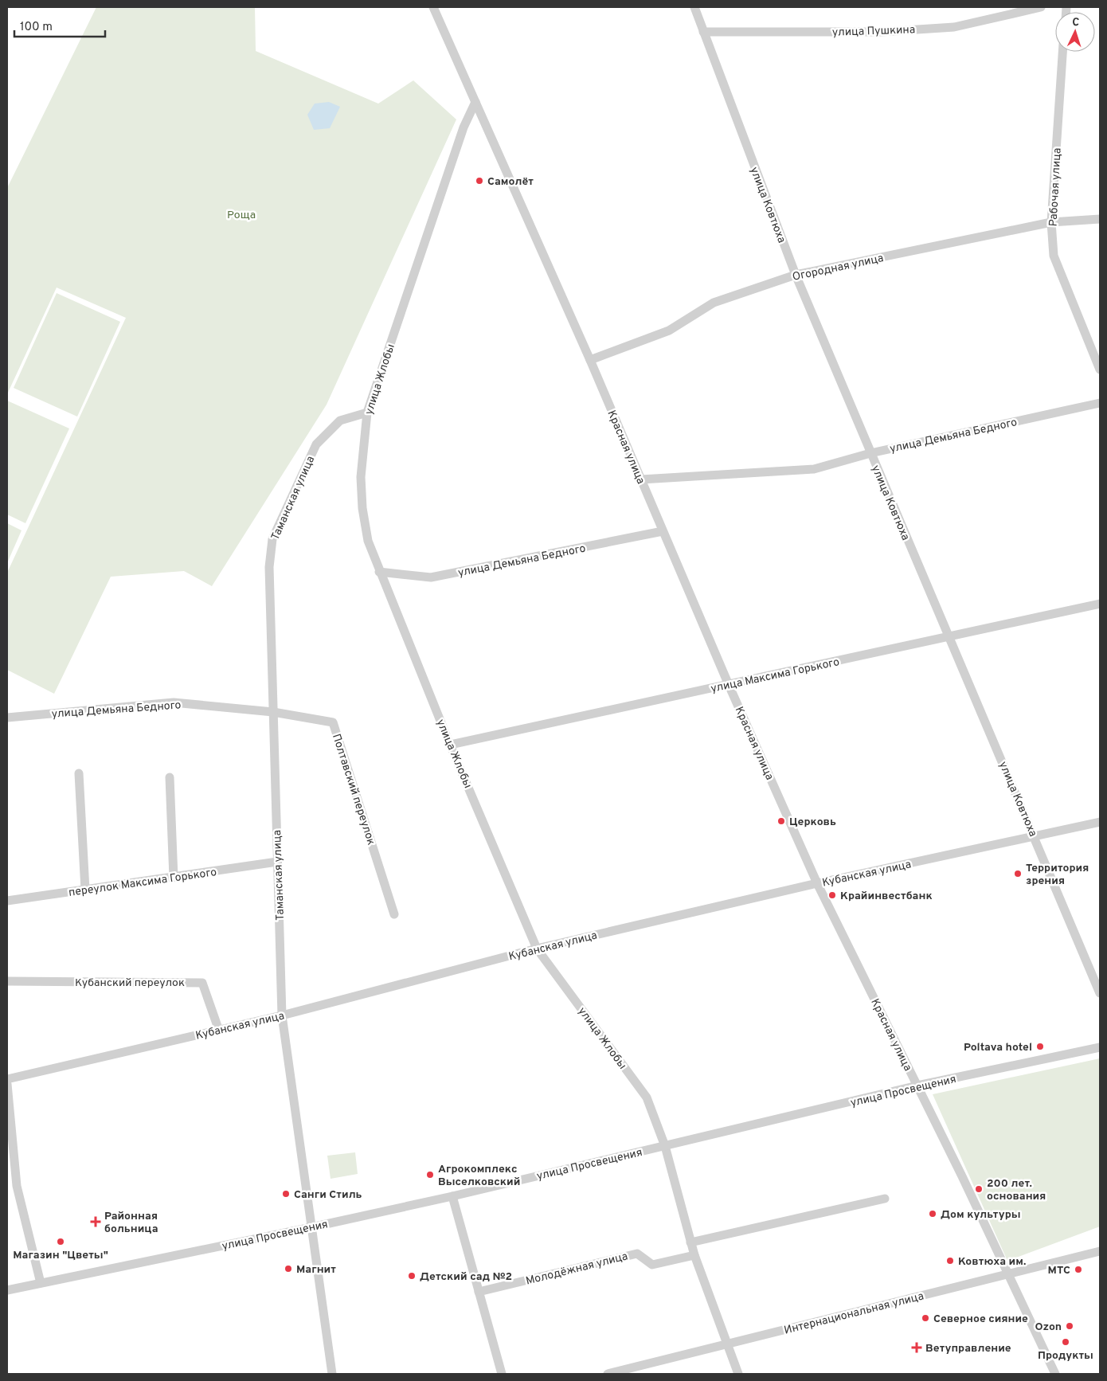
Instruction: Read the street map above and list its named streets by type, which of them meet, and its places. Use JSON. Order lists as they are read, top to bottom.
{
  "streets": {
    "street": [
      "улица Пушкина",
      "Рабочая улица",
      "улица Ковтюха",
      "Огородная улица",
      "улица Жлобы",
      "улица Демьяна Бедного",
      "Красная улица",
      "Таманская улица",
      "улица Максима Горького",
      "Полтавский переулок",
      "Кубанская улица",
      "переулок Максима Горького",
      "Кубанский переулок",
      "улица Просвещения",
      "Молодёжная улица",
      "Интернациональная улица"
    ]
  },
  "crossings": [
    ["улица Пушкина", "улица Ковтюха"],
    ["Рабочая улица", "Огородная улица"],
    ["улица Ковтюха", "Огородная улица"],
    ["улица Ковтюха", "улица Демьяна Бедного"],
    ["улица Ковтюха", "улица Максима Горького"],
    ["улица Ковтюха", "Кубанская улица"],
    ["Огородная улица", "Красная улица"],
    ["улица Жлобы", "улица Демьяна Бедного"],
    ["улица Жлобы", "Красная улица"],
    ["улица Жлобы", "Таманская улица"],
    ["улица Жлобы", "улица Максима Горького"],
    ["улица Жлобы", "Кубанская улица"],
    ["улица Жлобы", "улица Просвещения"],
    ["улица Жлобы", "Молодёжная улица"],
    ["улица Жлобы", "Интернациональная улица"],
    ["улица Демьяна Бедного", "Красная улица"],
    ["улица Демьяна Бедного", "Таманская улица"],
    ["улица Демьяна Бедного", "Полтавский переулок"],
    ["Красная улица", "улица Максима Горького"],
    ["Красная улица", "Кубанская улица"],
    ["Красная улица", "улица Просвещения"],
    ["Красная улица", "Интернациональная улица"],
    ["Таманская улица", "Полтавский переулок"],
    ["Таманская улица", "Кубанская улица"],
    ["Таманская улица", "переулок Максима Горького"],
    ["Таманская улица", "улица Просвещения"],
    ["Кубанская улица", "Кубанский переулок"]
  ],
  "parks": ["Роща"],
  "places": {
    "other": [
      "Самолёт",
      "Церковь",
      "Территория зрения",
      "Крайинвестбанк",
      "Poltava hotel",
      "Агрокомплекс Выселковский",
      "200 лет. основания",
      "Санги Стиль",
      "Дом культуры",
      "Магазин \"Цветы\"",
      "Ковтюха им.",
      "Магнит",
      "МТС",
      "Детский сад №2",
      "Северное сияние",
      "Ozon",
      "Продукты"
    ],
    "health": ["Районная больница", "Ветуправление"]
  },
  "scale_bar": "100 m",
  "north": "top"
}
